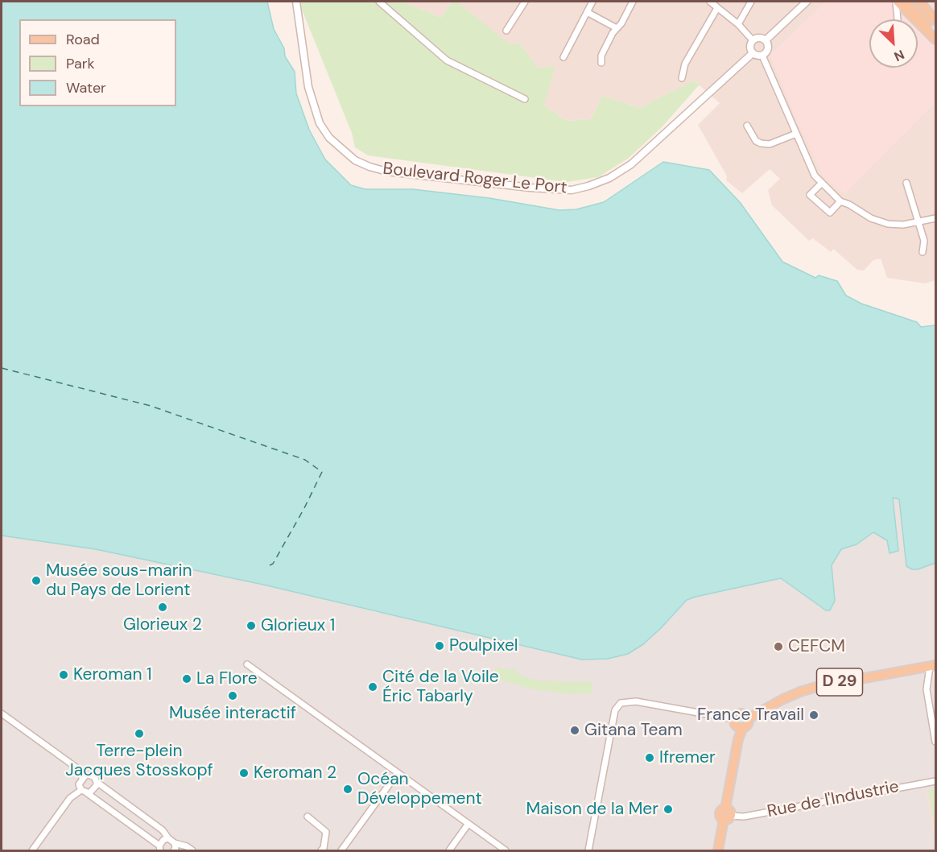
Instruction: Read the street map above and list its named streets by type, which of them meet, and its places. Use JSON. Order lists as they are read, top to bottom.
{
  "streets": {
    "main road": ["D 29"],
    "street": ["Boulevard Roger Le Port", "Rue de l'Industrie"]
  },
  "places": [
    "Musée sous-marin du Pays de Lorient",
    "Glorieux 2",
    "Glorieux 1",
    "Poulpixel",
    "CEFCM",
    "Keroman 1",
    "La Flore",
    "Cité de la Voile Éric Tabarly",
    "Musée interactif",
    "France Travail",
    "Gitana Team",
    "Terre-plein Jacques Stosskopf",
    "Ifremer",
    "Keroman 2",
    "Océan Développement",
    "Maison de la Mer"
  ],
  "legend": ["Road", "Park", "Water"],
  "north": "bottom right"
}
